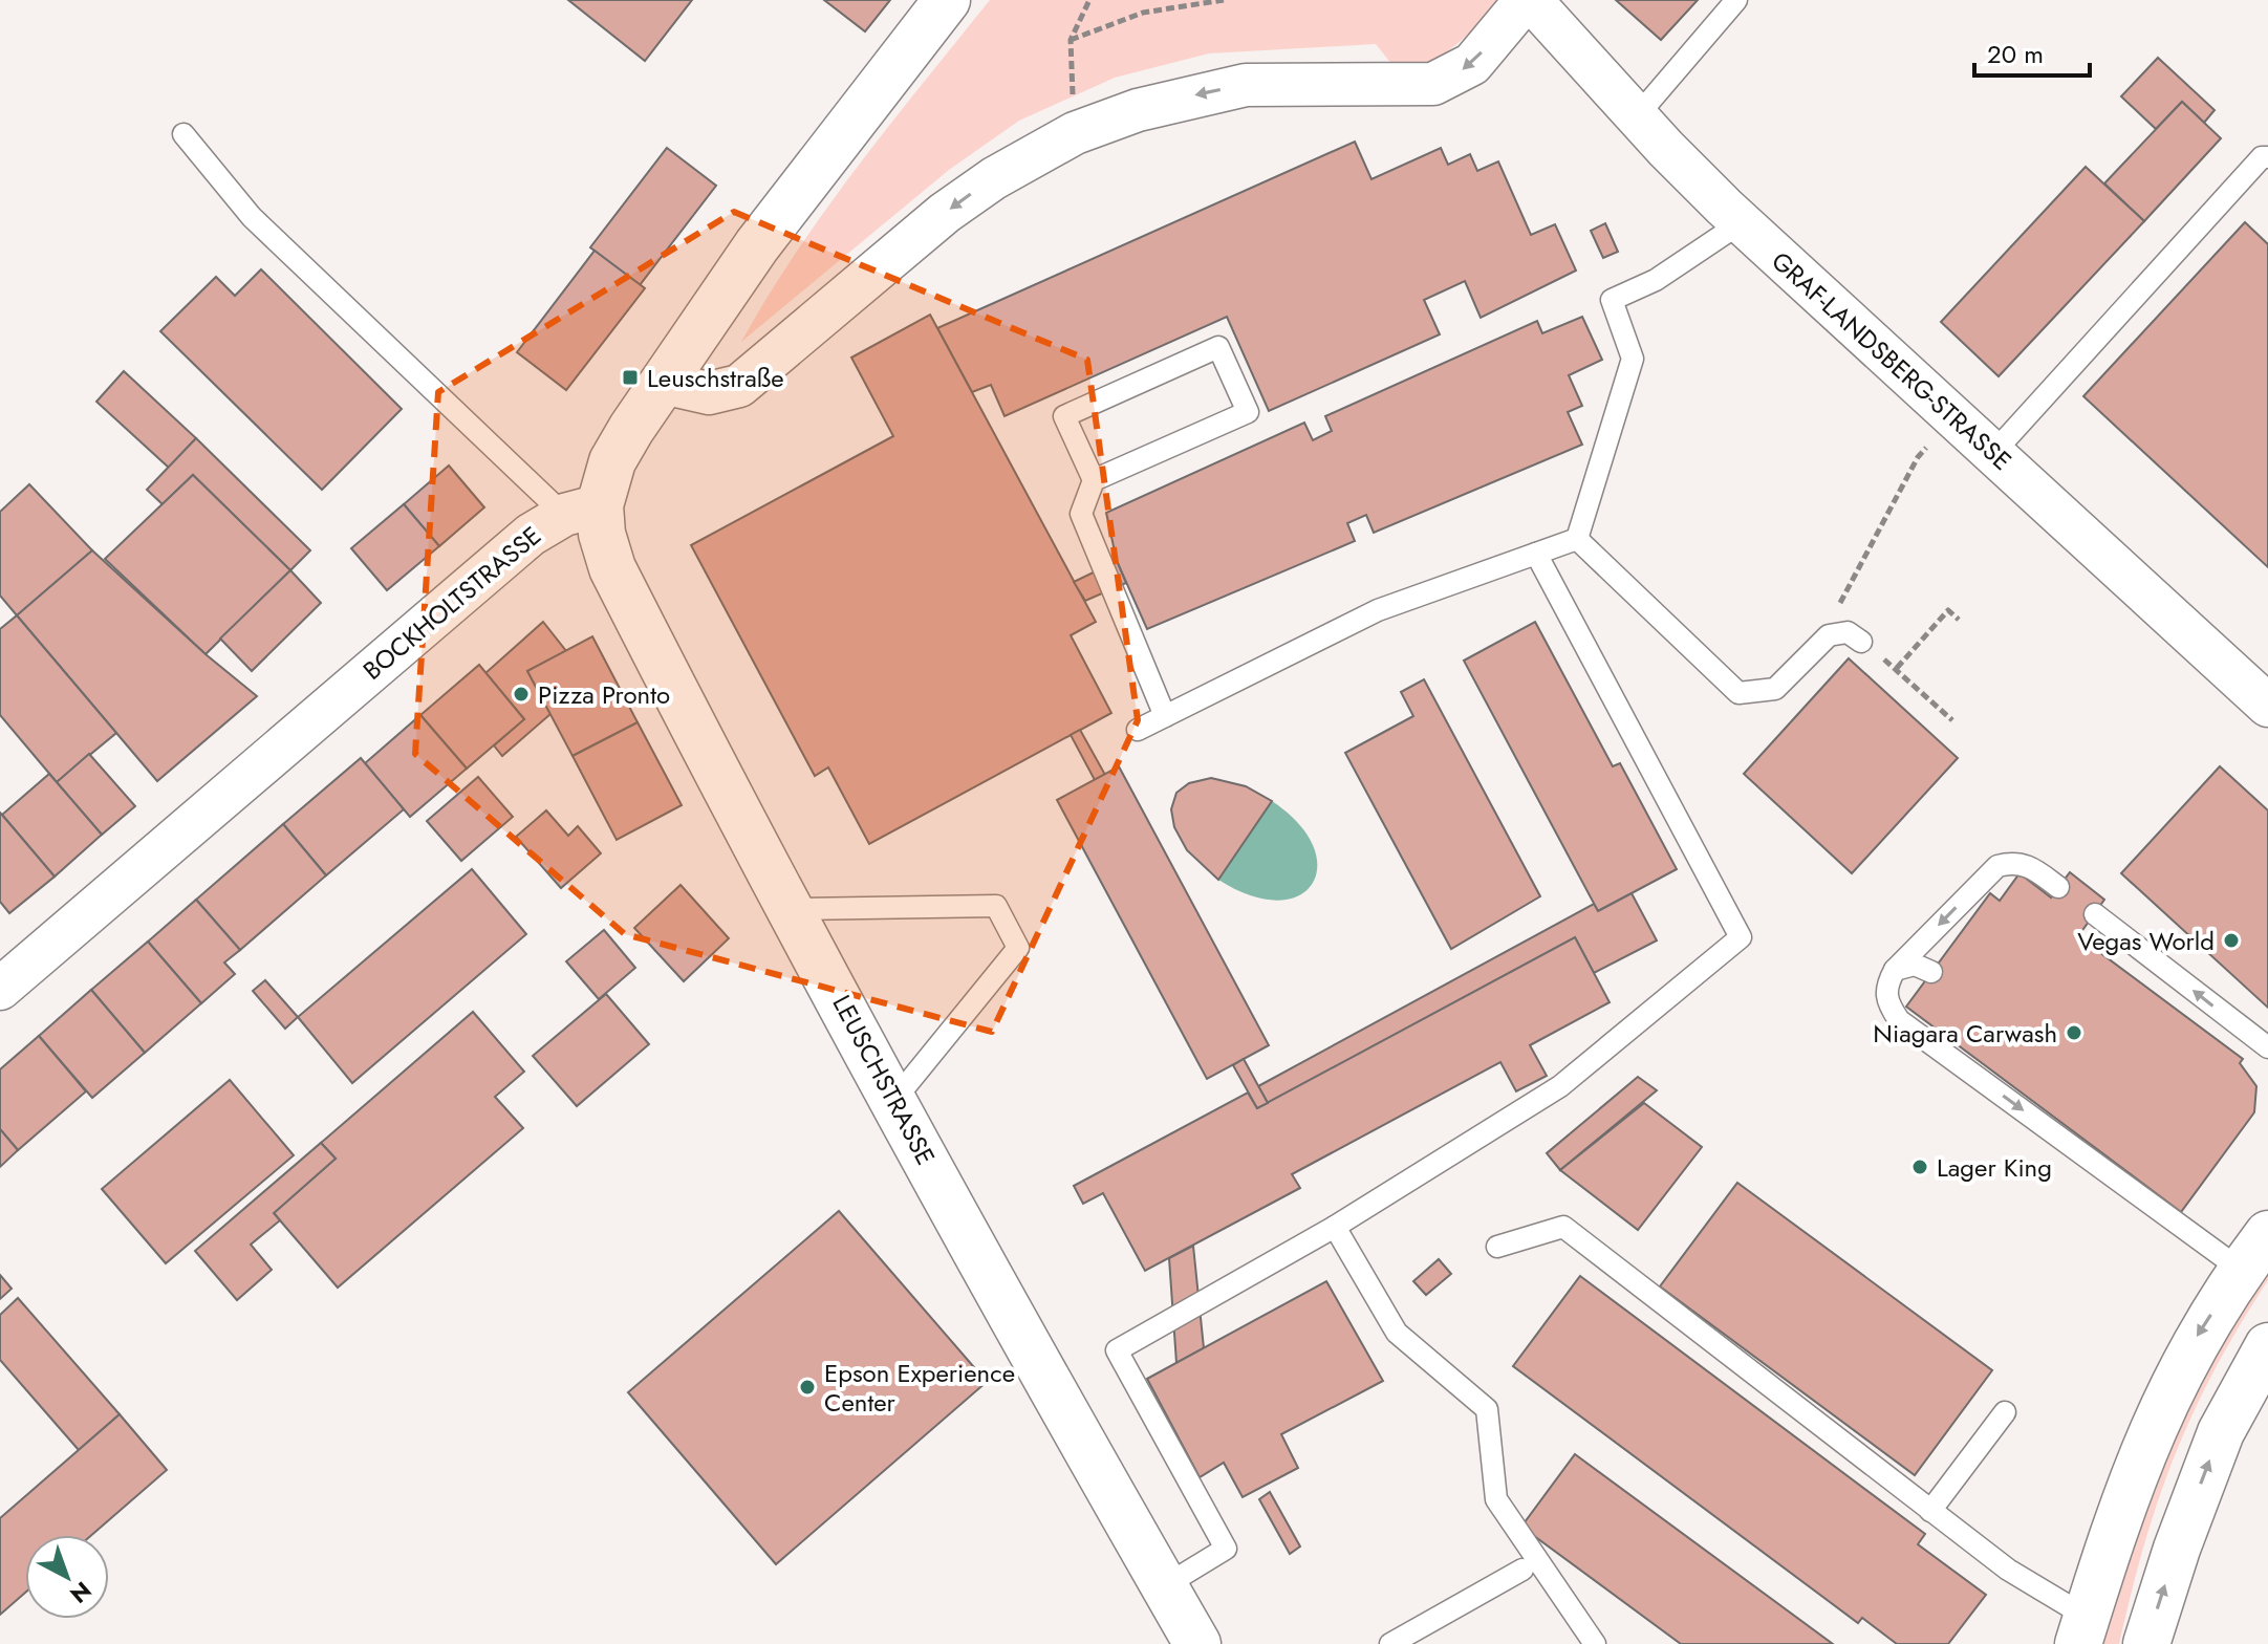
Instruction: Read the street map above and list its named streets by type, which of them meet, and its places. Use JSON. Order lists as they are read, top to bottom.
{
  "streets": {
    "street": ["GRAF-LANDSBERG-STRASSE", "BOCKHOLTSTRASSE", "LEUSCHSTRASSE"]
  },
  "crossings": [
    ["BOCKHOLTSTRASSE", "LEUSCHSTRASSE"]
  ],
  "places": {
    "transit": ["Leuschstraße"],
    "other": [
      "Pizza Pronto",
      "Vegas World",
      "Niagara Carwash",
      "Lager King",
      "Epson Experience Center"
    ]
  },
  "scale_bar": "20 m",
  "north": "bottom right"
}
